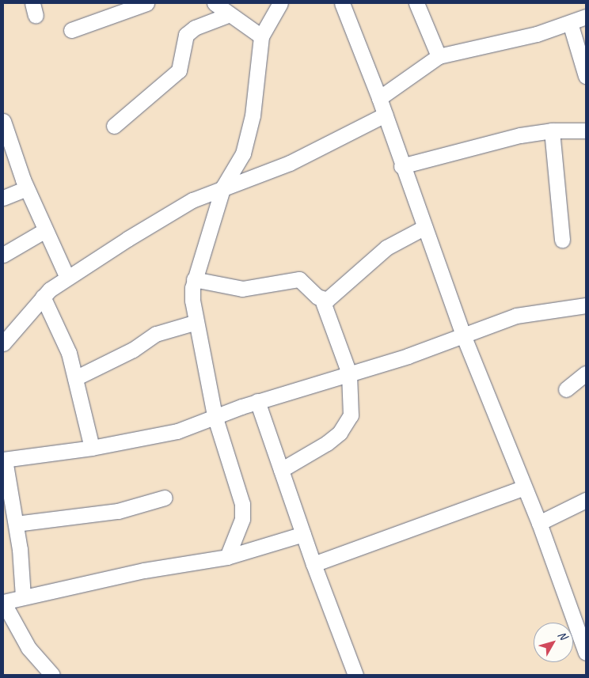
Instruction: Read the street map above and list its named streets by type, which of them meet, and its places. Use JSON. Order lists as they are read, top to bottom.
{
  "north": "top right"
}
